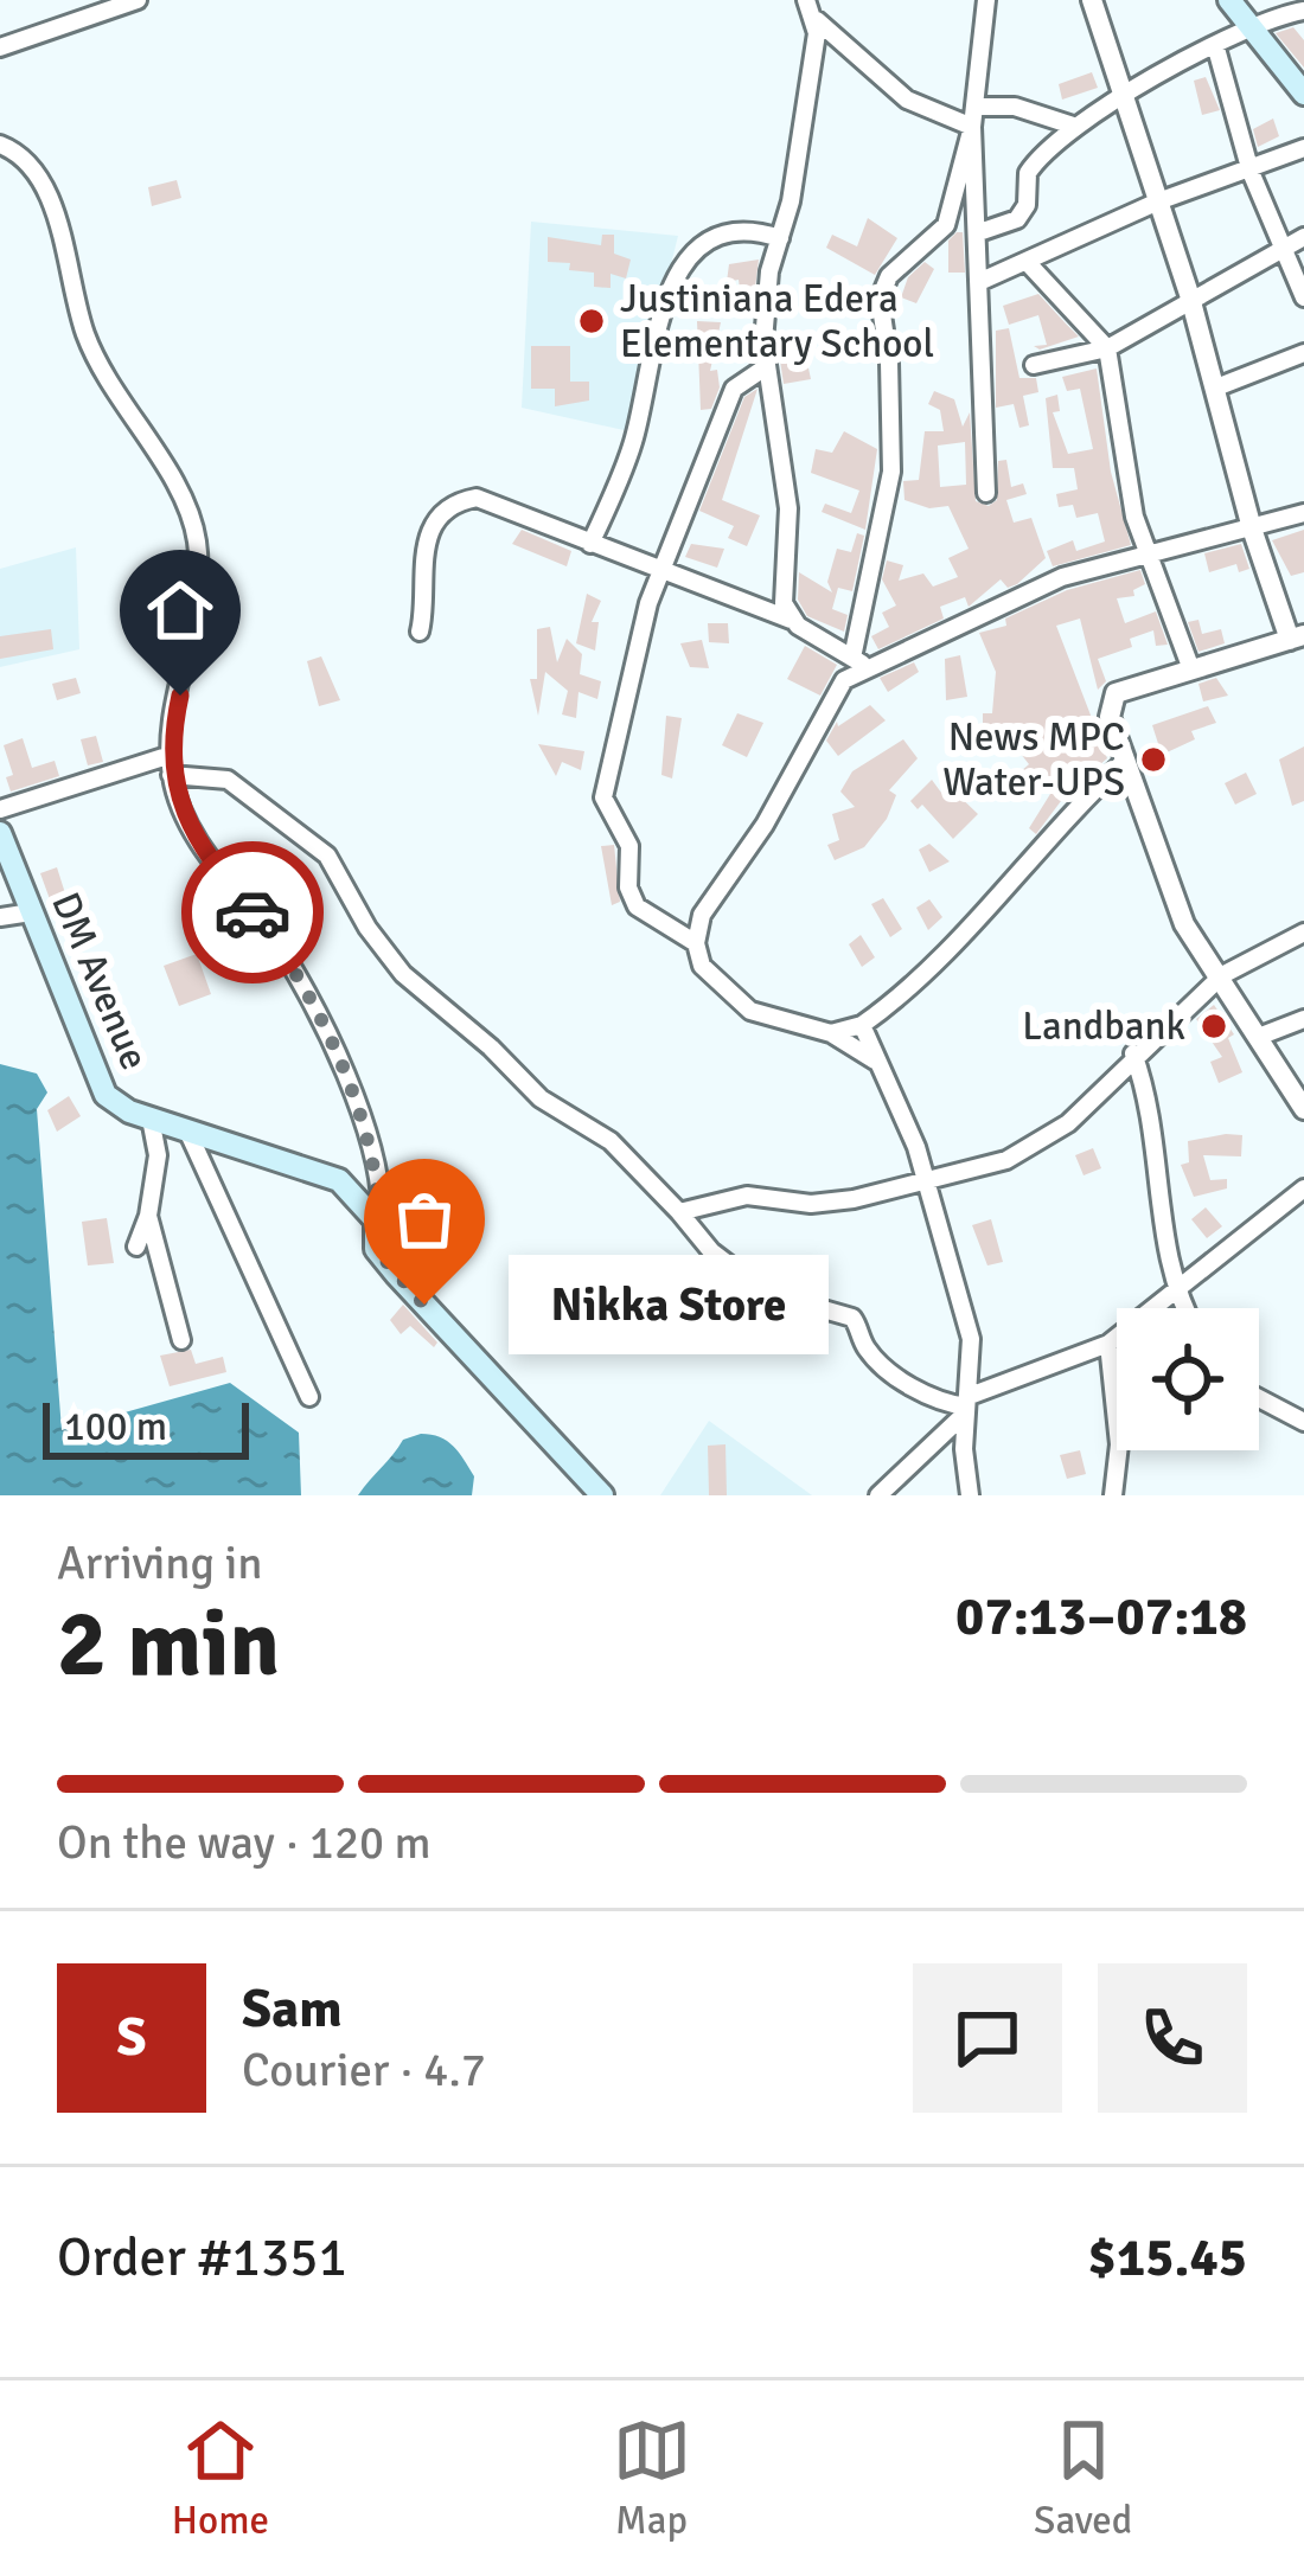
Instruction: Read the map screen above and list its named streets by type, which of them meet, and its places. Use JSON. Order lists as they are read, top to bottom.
{
  "streets": {
    "main road": ["DM Avenue"]
  },
  "places": [
    "Justiniana Edera Elementary School",
    "News MPC Water-UPS",
    "Landbank",
    "Nikka Store"
  ],
  "scale_bar": "100 m",
  "page": {
    "bubble": "Nikka Store",
    "scale": "100 m",
    "heading": ["2 min", "Arriving in", "07:13–07:18"],
    "panel": [
      "Sam",
      "Courier · 4.7",
      "Order #1351",
      "$15.45"
    ],
    "bar": "On the way · 120 m",
    "round": "S",
    "tabs": ["Home", "Map", "Saved"]
  }
}
